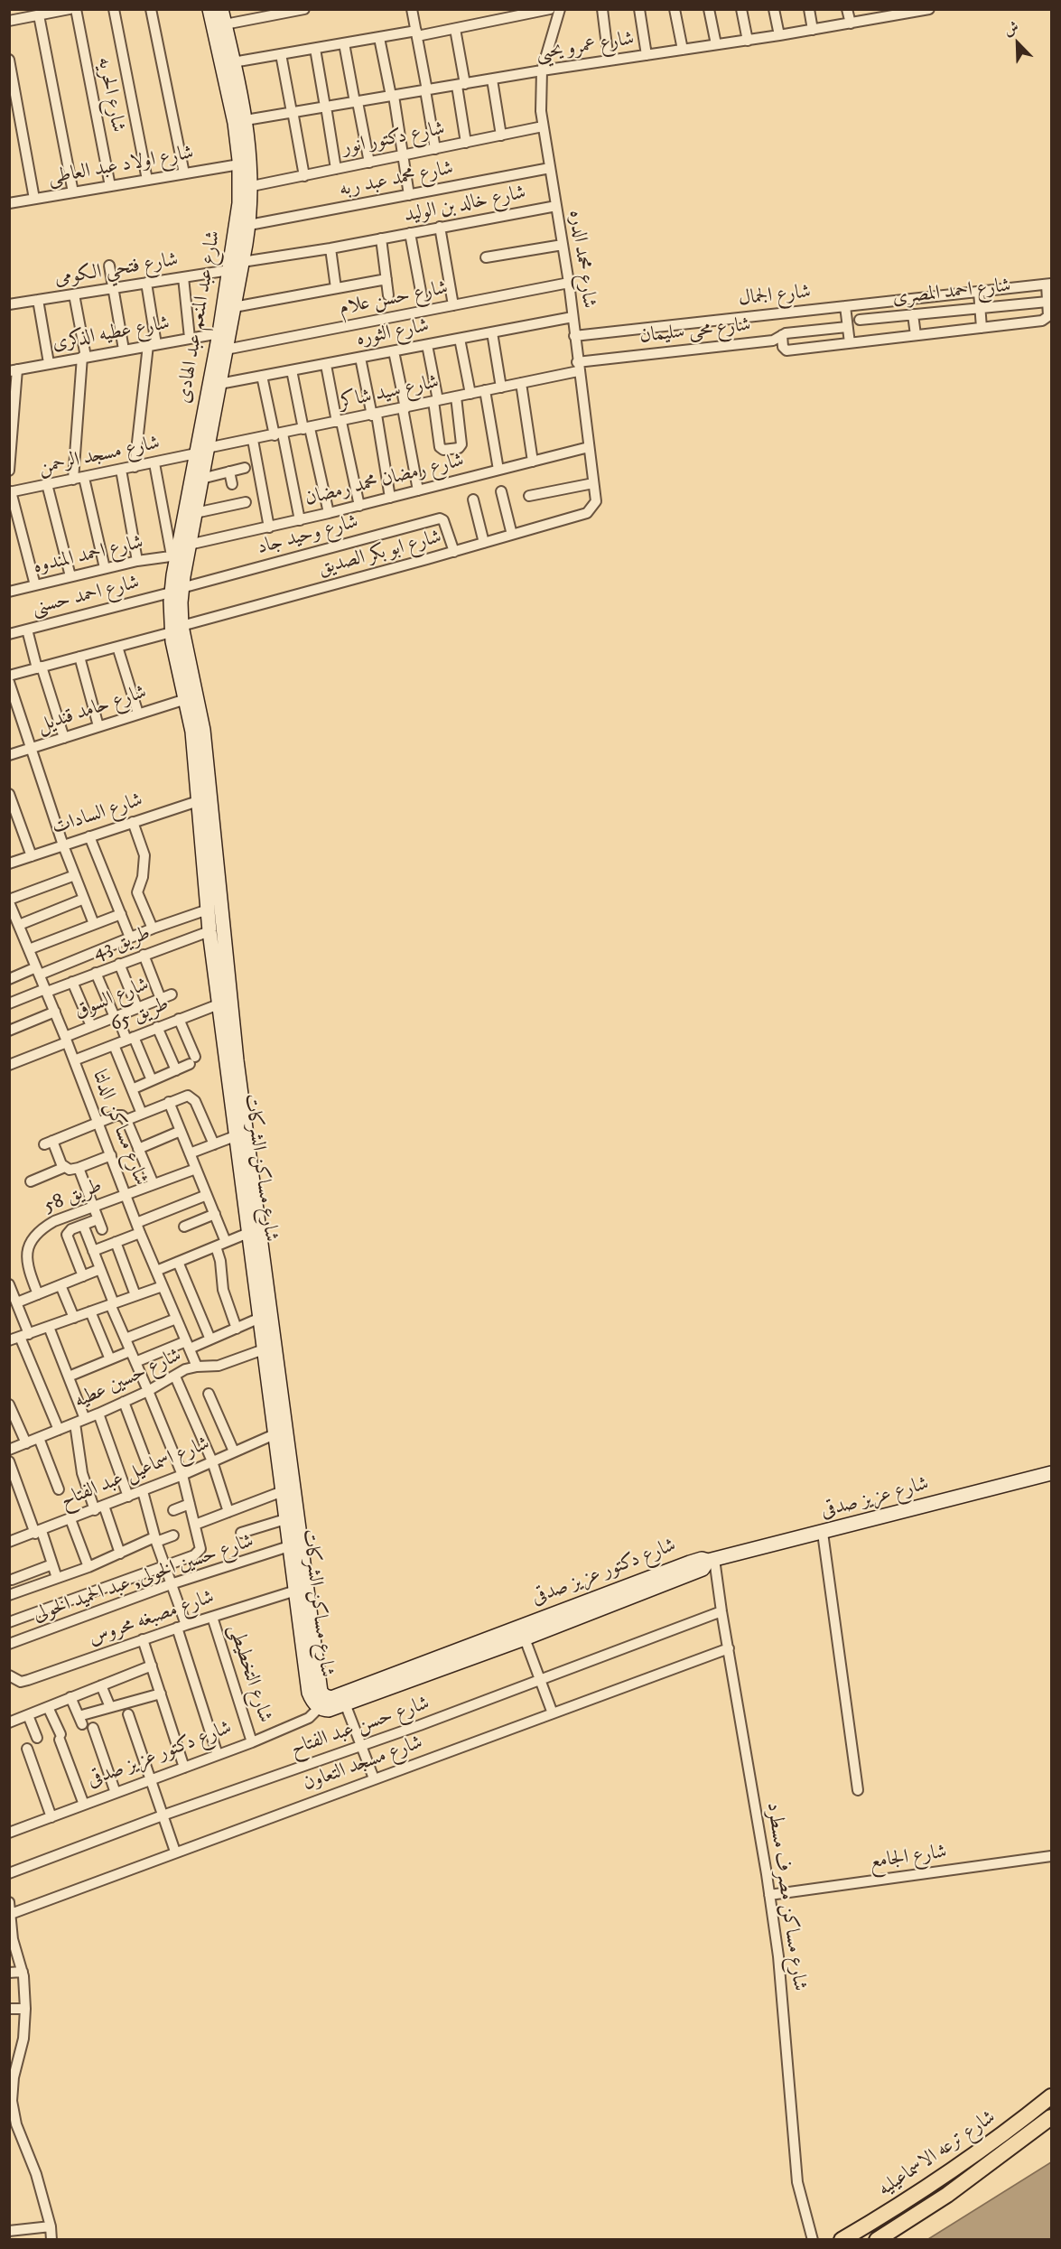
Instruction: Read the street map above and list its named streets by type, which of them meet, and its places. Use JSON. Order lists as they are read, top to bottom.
{
  "streets": {
    "main road": ["شارع ترعه الاسماعيليه"],
    "street": [
      "شارع عمرو يحيى",
      "شارع الحريه",
      "شارع دكتور انور",
      "شارع اولاد عبد العاطى",
      "شارع محمد عبد ربه",
      "شارع خالد بن الوليد",
      "شارع محمد الدره",
      "شارع فتحي الكومى",
      "شارع احمد المصرى",
      "شارع الجمال",
      "شارع حسن علام",
      "شارع عبد المنعم عبد الهادى",
      "شارع محى سليمان",
      "شارع الثوره",
      "شارع عطيه الذكرى",
      "شارع سيد شاكر",
      "شارع مسجد الرحمن",
      "شارع رمضان محمد رمضان",
      "شارع وحيد جاد",
      "شارع ابو بكر الصديق",
      "شارع احمد المندوه",
      "شارع احمد حسنى",
      "شارع حامد قنديل",
      "شارع السادات",
      "طريق 43",
      "شارع السوق",
      "طريق 65",
      "شارع مساكن الدلتا",
      "شارع مساكن الشركات",
      "طريق 58",
      "شارع حسين عطيه",
      "شارع اسماعيل عبد الفتاح",
      "شارع عزيز صدقى",
      "شارع دكتور عزيز صدقى",
      "شارع حسين الخولى, عبد الحميد الخولى",
      "شارع مصبغه محروس",
      "شارع التخطيطى",
      "شارع حسن عبد الفتاح",
      "شارع مسجد التعاون",
      "شارع الجامع",
      "شارع مساكن مصرف مسطرد"
    ]
  },
  "crossings": [
    ["شارع عمرو يحيى", "شارع محمد الدره"],
    ["شارع عمرو يحيى", "شارع عبد المنعم عبد الهادى"],
    ["شارع الحريه", "شارع اولاد عبد العاطى"],
    ["شارع دكتور انور", "شارع محمد الدره"],
    ["شارع دكتور انور", "شارع عبد المنعم عبد الهادى"],
    ["شارع اولاد عبد العاطى", "شارع عبد المنعم عبد الهادى"],
    ["شارع محمد عبد ربه", "شارع محمد الدره"],
    ["شارع محمد عبد ربه", "شارع عبد المنعم عبد الهادى"],
    ["شارع خالد بن الوليد", "شارع محمد الدره"],
    ["شارع خالد بن الوليد", "شارع عبد المنعم عبد الهادى"],
    ["شارع محمد الدره", "شارع الجمال"],
    ["شارع محمد الدره", "شارع حسن علام"],
    ["شارع محمد الدره", "شارع محى سليمان"],
    ["شارع محمد الدره", "شارع الثوره"],
    ["شارع محمد الدره", "شارع سيد شاكر"],
    ["شارع محمد الدره", "شارع رمضان محمد رمضان"],
    ["شارع محمد الدره", "شارع ابو بكر الصديق"],
    ["شارع فتحي الكومى", "شارع عبد المنعم عبد الهادى"],
    ["شارع حسن علام", "شارع عبد المنعم عبد الهادى"],
    ["شارع عبد المنعم عبد الهادى", "شارع الثوره"],
    ["شارع عبد المنعم عبد الهادى", "شارع عطيه الذكرى"],
    ["شارع عبد المنعم عبد الهادى", "شارع سيد شاكر"],
    ["شارع عبد المنعم عبد الهادى", "شارع مسجد الرحمن"],
    ["شارع عبد المنعم عبد الهادى", "شارع رمضان محمد رمضان"],
    ["شارع عبد المنعم عبد الهادى", "شارع وحيد جاد"],
    ["شارع عبد المنعم عبد الهادى", "شارع ابو بكر الصديق"],
    ["شارع عبد المنعم عبد الهادى", "شارع احمد المندوه"],
    ["شارع عبد المنعم عبد الهادى", "شارع احمد حسنى"],
    ["شارع عبد المنعم عبد الهادى", "شارع مساكن الشركات"],
    ["شارع محى سليمان", "شارع سيد شاكر"],
    ["شارع سيد شاكر", "شارع مسجد الرحمن"],
    ["شارع وحيد جاد", "شارع احمد حسنى"],
    ["شارع ابو بكر الصديق", "شارع مساكن الشركات"],
    ["شارع حامد قنديل", "شارع مساكن الشركات"],
    ["شارع السادات", "شارع مساكن الشركات"],
    ["طريق 43", "شارع مساكن الدلتا"],
    ["طريق 43", "شارع مساكن الشركات"],
    ["شارع السوق", "شارع مساكن الدلتا"],
    ["طريق 65", "شارع مساكن الدلتا"],
    ["طريق 65", "شارع مساكن الشركات"],
    ["شارع مساكن الدلتا", "طريق 58"],
    ["شارع مساكن الدلتا", "شارع حسين عطيه"],
    ["شارع مساكن الشركات", "شارع حسين عطيه"],
    ["شارع مساكن الشركات", "شارع اسماعيل عبد الفتاح"],
    ["شارع مساكن الشركات", "شارع دكتور عزيز صدقى"],
    ["شارع مساكن الشركات", "شارع حسين الخولى, عبد الحميد الخولى"],
    ["شارع مساكن الشركات", "شارع مصبغه محروس"],
    ["شارع عزيز صدقى", "شارع دكتور عزيز صدقى"],
    ["شارع عزيز صدقى", "شارع مساكن مصرف مسطرد"],
    ["شارع دكتور عزيز صدقى", "شارع التخطيطى"],
    ["شارع دكتور عزيز صدقى", "شارع مساكن مصرف مسطرد"],
    ["شارع مصبغه محروس", "شارع التخطيطى"],
    ["شارع حسن عبد الفتاح", "شارع مساكن مصرف مسطرد"],
    ["شارع مسجد التعاون", "شارع مساكن مصرف مسطرد"],
    ["شارع الجامع", "شارع مساكن مصرف مسطرد"]
  ],
  "north": "top left"
}
